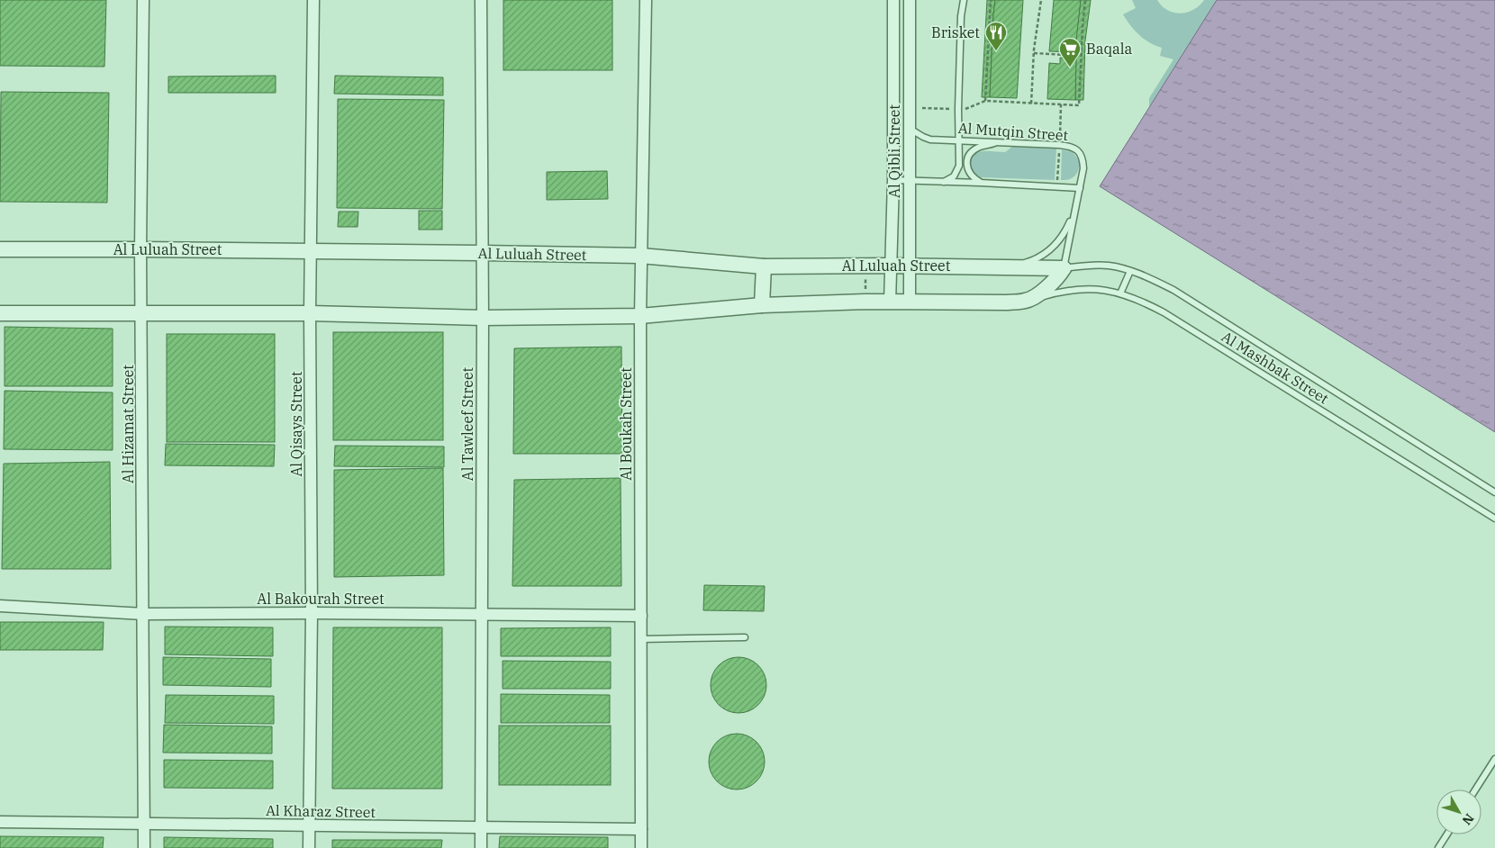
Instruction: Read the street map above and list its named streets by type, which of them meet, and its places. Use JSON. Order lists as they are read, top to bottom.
{
  "streets": {
    "street": [
      "Al Qibli Street",
      "Al Luluah Street",
      "Al Hizamat Street",
      "Al Qisays Street",
      "Al Tawleef Street",
      "Al Boukah Street",
      "Al Bakourah Street",
      "Al Kharaz Street"
    ],
    "lane": ["Al Mutqin Street", "Al Mashbak Street"]
  },
  "crossings": [
    ["Al Mutqin Street", "Al Qibli Street"],
    ["Al Mutqin Street", "Al Luluah Street"],
    ["Al Mutqin Street", "Al Mashbak Street"],
    ["Al Qibli Street", "Al Luluah Street"],
    ["Al Luluah Street", "Al Mashbak Street"],
    ["Al Luluah Street", "Al Hizamat Street"],
    ["Al Luluah Street", "Al Qisays Street"],
    ["Al Luluah Street", "Al Tawleef Street"],
    ["Al Luluah Street", "Al Boukah Street"],
    ["Al Hizamat Street", "Al Bakourah Street"],
    ["Al Hizamat Street", "Al Kharaz Street"],
    ["Al Qisays Street", "Al Bakourah Street"],
    ["Al Qisays Street", "Al Kharaz Street"],
    ["Al Tawleef Street", "Al Bakourah Street"],
    ["Al Tawleef Street", "Al Kharaz Street"],
    ["Al Boukah Street", "Al Bakourah Street"],
    ["Al Boukah Street", "Al Kharaz Street"]
  ],
  "places": {
    "restaurant": ["Brisket"],
    "supermarket": ["Baqala"]
  },
  "north": "bottom right"
}
